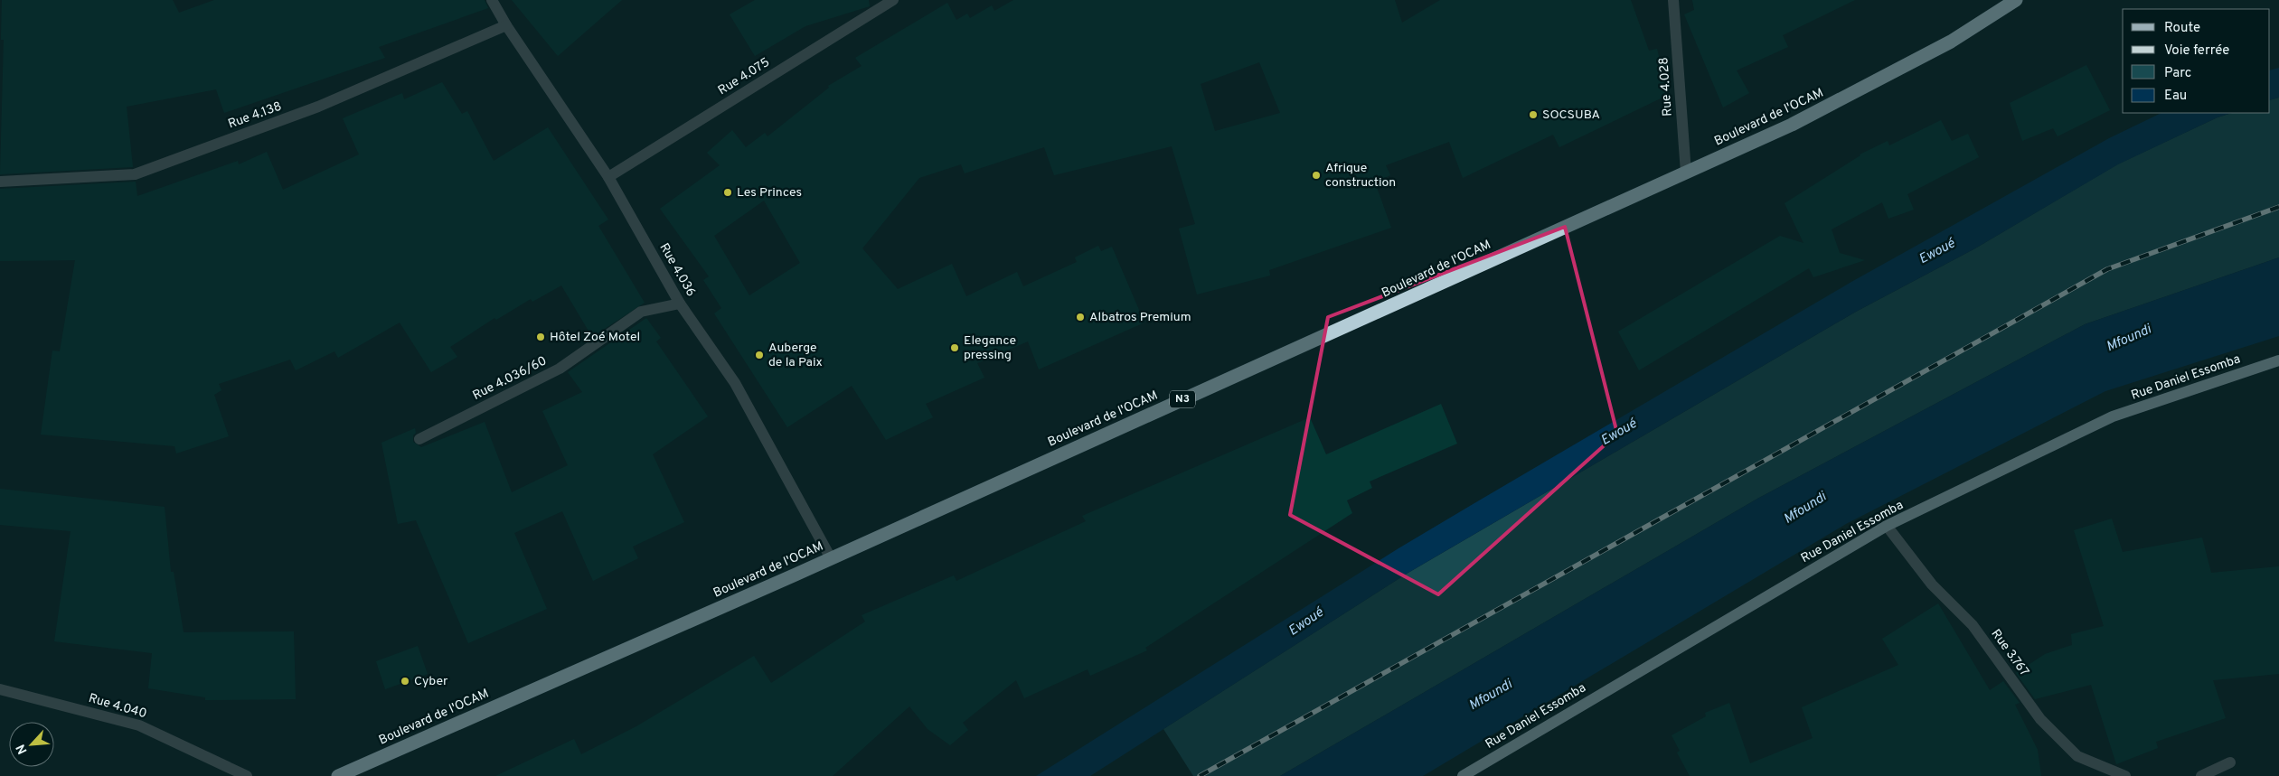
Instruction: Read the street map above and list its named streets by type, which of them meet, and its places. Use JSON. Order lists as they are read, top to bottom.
{
  "streets": {
    "highway": ["Boulevard de l'OCAM", "N3"],
    "main road": ["Rue Daniel Essomba"],
    "street": [
      "Rue 4.075",
      "Rue 4.028",
      "Rue 4.138",
      "Rue 4.036",
      "Rue 4.036/60",
      "Rue 3.767",
      "Rue 4.040"
    ]
  },
  "crossings": [
    ["Rue 4.075", "Rue 4.036"],
    ["Rue 4.028", "Boulevard de l'OCAM"],
    ["Rue 4.138", "Rue 4.036"],
    ["Boulevard de l'OCAM", "Rue 4.036"],
    ["Rue 4.036", "Rue 4.036/60"],
    ["Rue Daniel Essomba", "Rue 3.767"]
  ],
  "water": ["Ewoué", "Mfoundi"],
  "places": [
    "SOCSUBA",
    "Afrique construction",
    "Les Princes",
    "Albatros Premium",
    "Hôtel Zoé Motel",
    "Elegance pressing",
    "Auberge de la Paix",
    "Cyber"
  ],
  "legend": [
    "Route",
    "Voie ferrée",
    "Parc",
    "Eau"
  ],
  "north": "bottom left"
}
